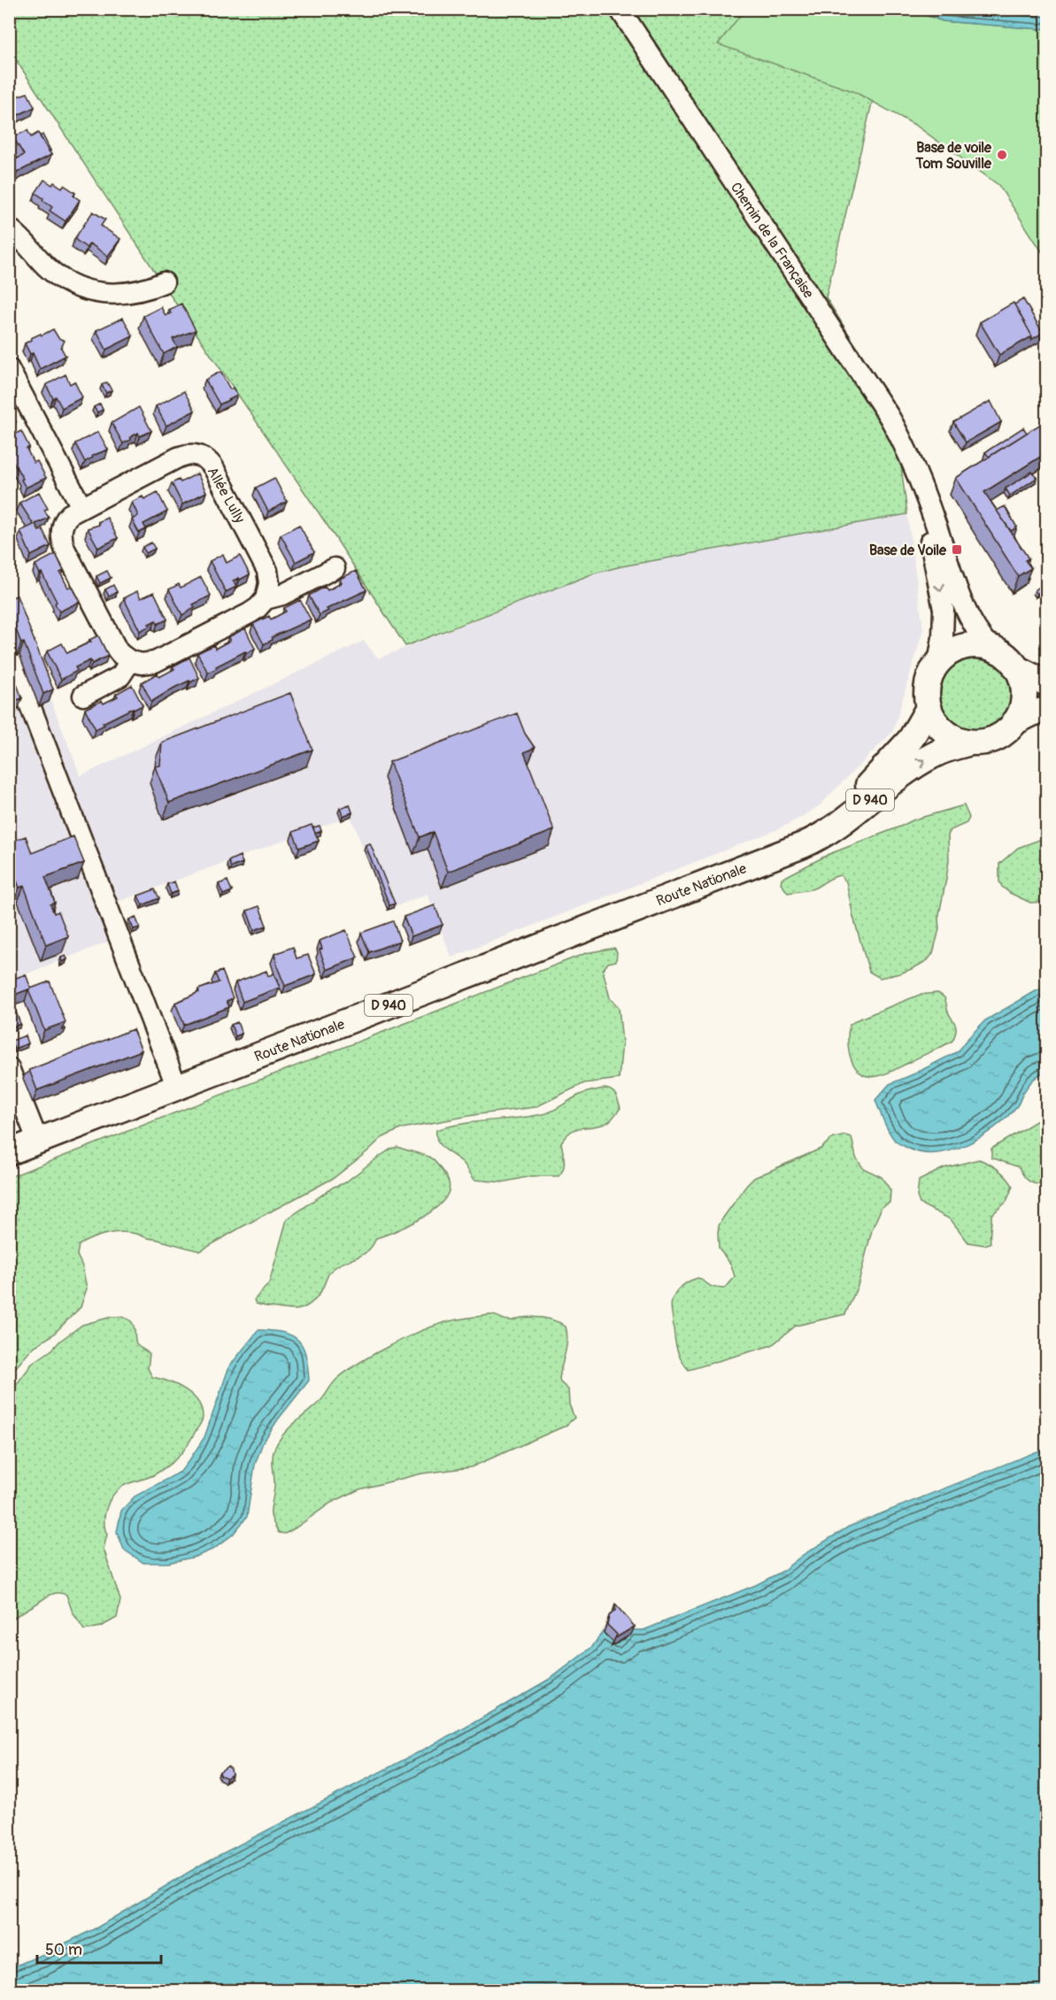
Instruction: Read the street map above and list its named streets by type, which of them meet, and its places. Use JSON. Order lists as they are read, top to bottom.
{
  "streets": {
    "main road": ["D 940", "Route Nationale"],
    "street": ["Chemin de la Française", "Allée Lully"]
  },
  "crossings": [
    ["Chemin de la Française", "D 940"],
    ["D 940", "Route Nationale"]
  ],
  "places": {
    "other": ["Base de voile Tom Souville"],
    "transit": ["Base de Voile"]
  },
  "scale_bar": "50 m"
}
